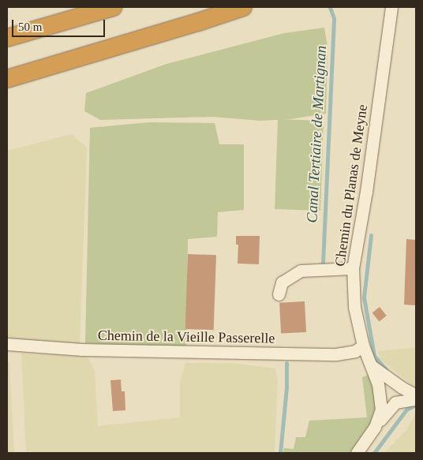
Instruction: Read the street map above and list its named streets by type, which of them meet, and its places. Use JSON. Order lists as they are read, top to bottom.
{
  "streets": {
    "street": ["Chemin du Planas de Meyne", "Chemin de la Vieille Passerelle"]
  },
  "crossings": [
    ["Chemin du Planas de Meyne", "Chemin de la Vieille Passerelle"]
  ],
  "water": ["Canal Tertiaire de Martignan"],
  "scale_bar": "50 m"
}
